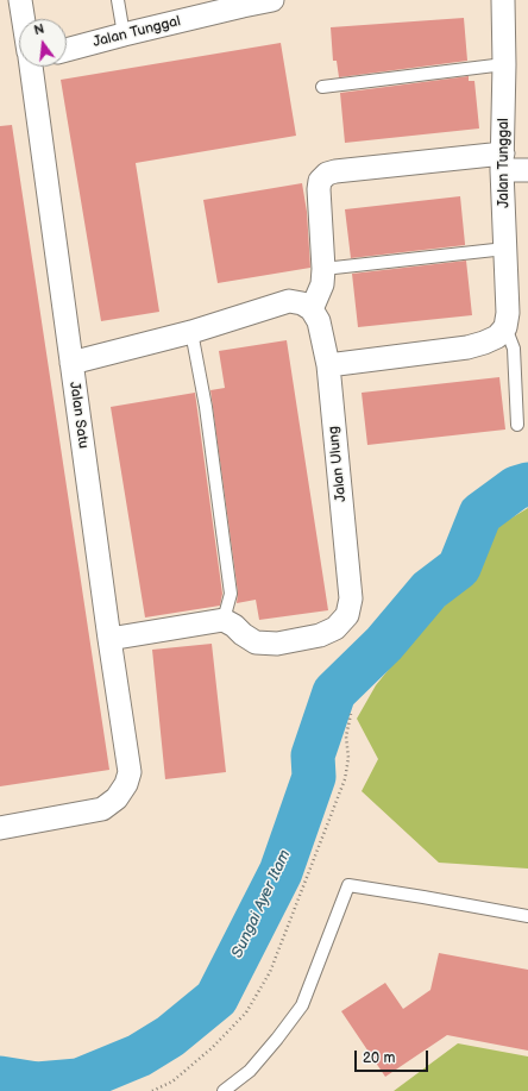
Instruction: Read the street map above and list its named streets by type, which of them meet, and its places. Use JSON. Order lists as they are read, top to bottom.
{
  "streets": {
    "street": ["Jalan Tunggal", "Jalan Satu", "Jalan Ulung"]
  },
  "water": ["Sungai Ayer Itam"],
  "scale_bar": "20 m",
  "north": "top"
}
